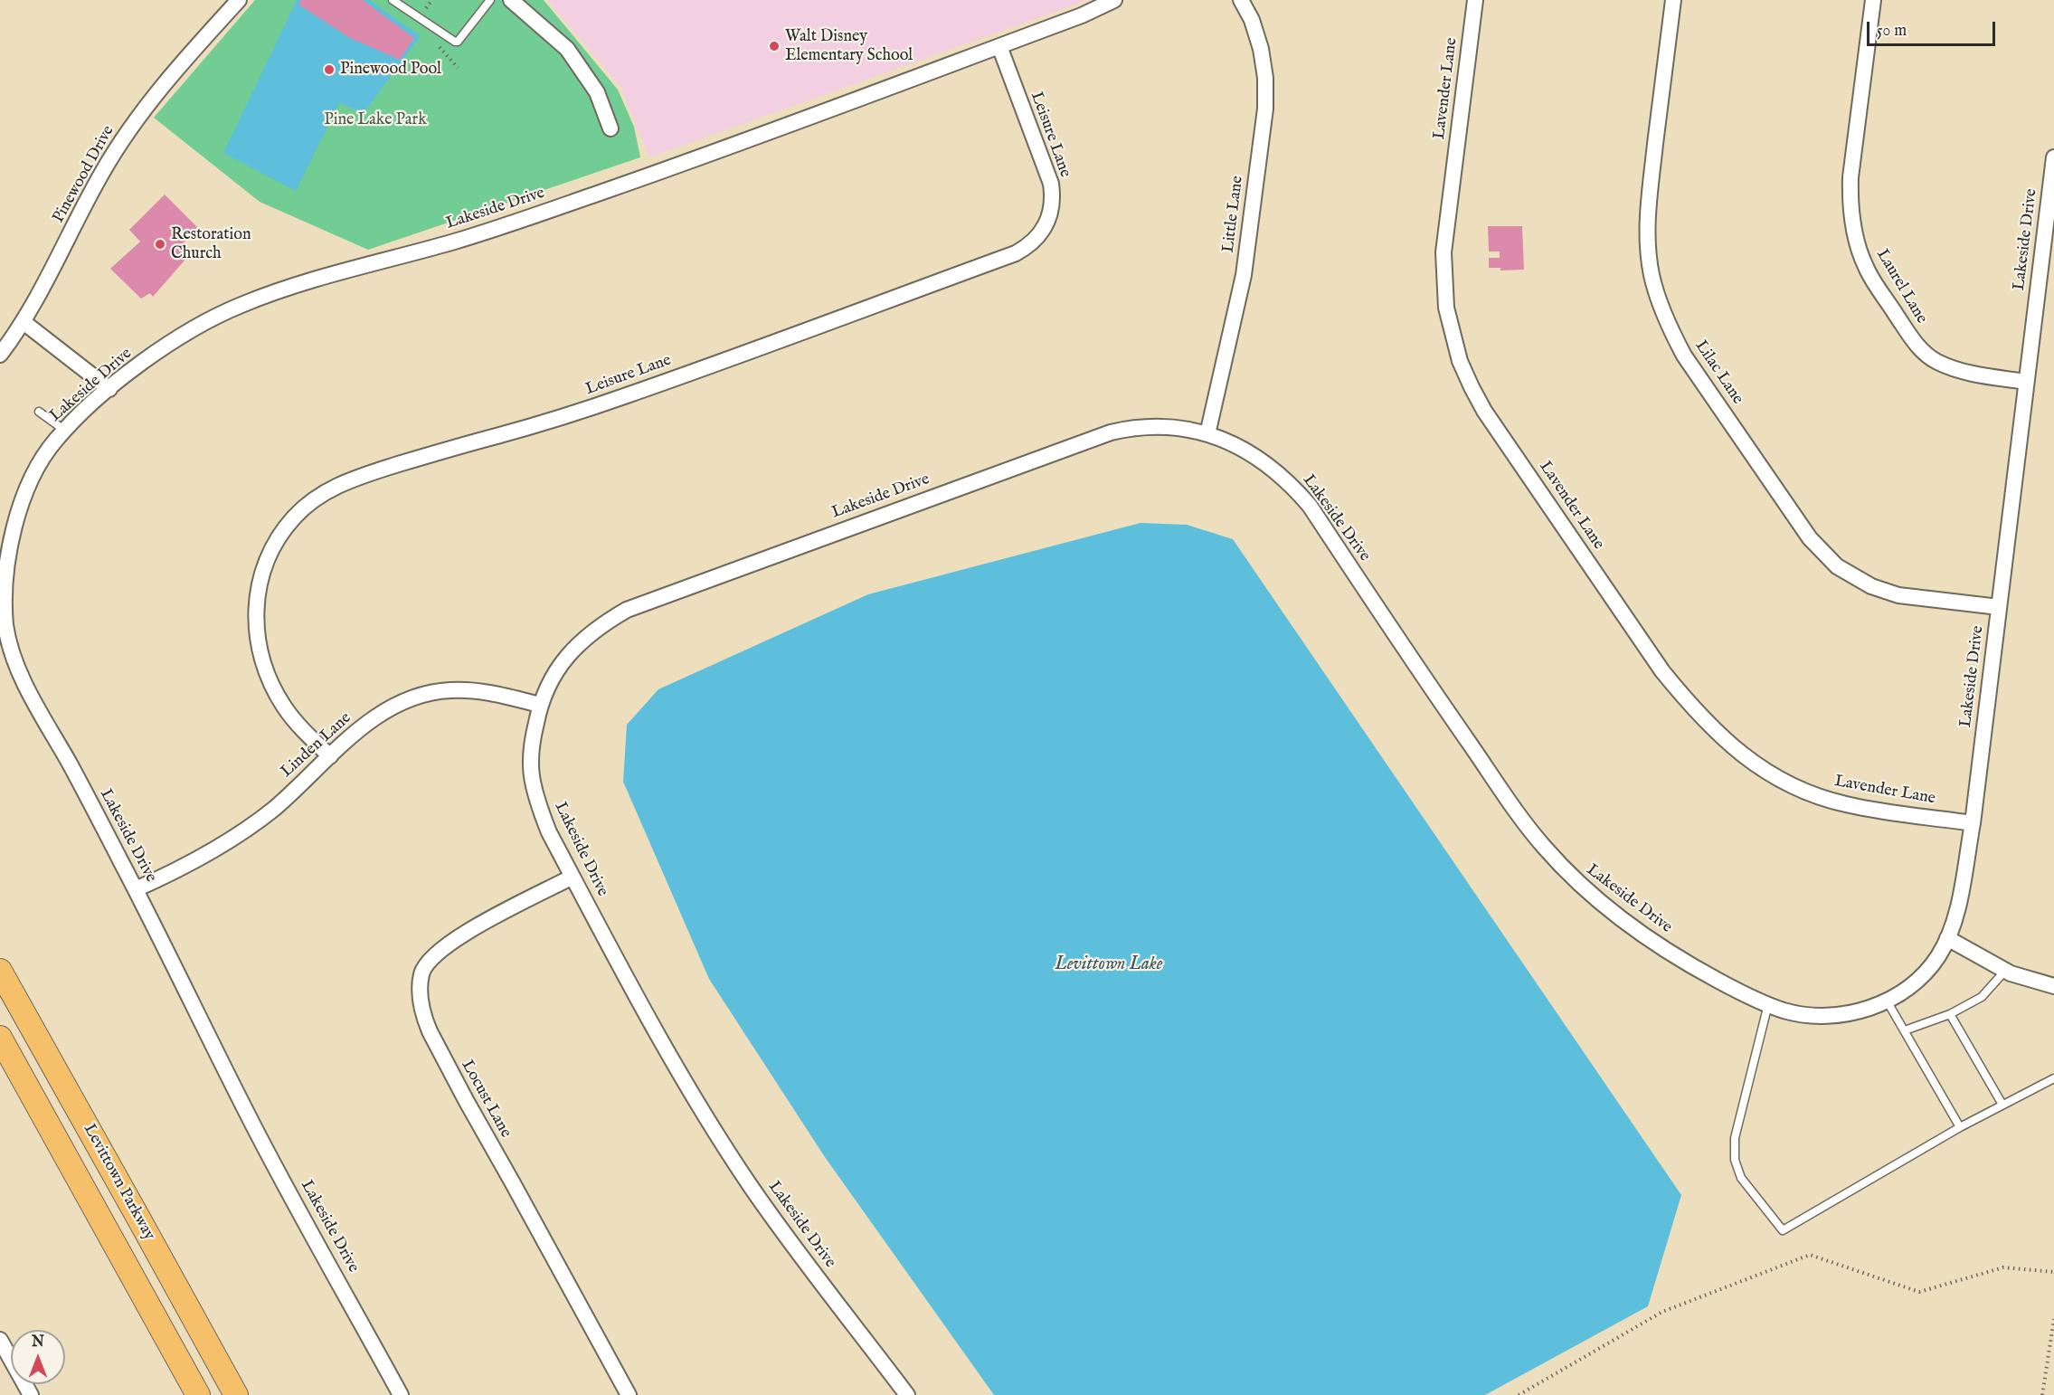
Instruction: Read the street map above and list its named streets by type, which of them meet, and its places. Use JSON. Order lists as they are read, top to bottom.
{
  "streets": {
    "main road": ["Levittown Parkway"],
    "street": [
      "Lavender Lane",
      "Leisure Lane",
      "Pinewood Drive",
      "Lakeside Drive",
      "Little Lane",
      "Laurel Lane",
      "Lilac Lane",
      "Linden Lane",
      "Locust Lane"
    ]
  },
  "crossings": [
    ["Lavender Lane", "Lakeside Drive"],
    ["Leisure Lane", "Lakeside Drive"],
    ["Leisure Lane", "Linden Lane"],
    ["Lakeside Drive", "Little Lane"],
    ["Lakeside Drive", "Laurel Lane"],
    ["Lakeside Drive", "Lilac Lane"],
    ["Lakeside Drive", "Linden Lane"],
    ["Lakeside Drive", "Locust Lane"]
  ],
  "water": ["Levittown Lake"],
  "parks": ["Pine Lake Park"],
  "places": ["Walt Disney Elementary School", "Pinewood Pool", "Restoration Church"],
  "scale_bar": "50 m",
  "north": "top"
}
